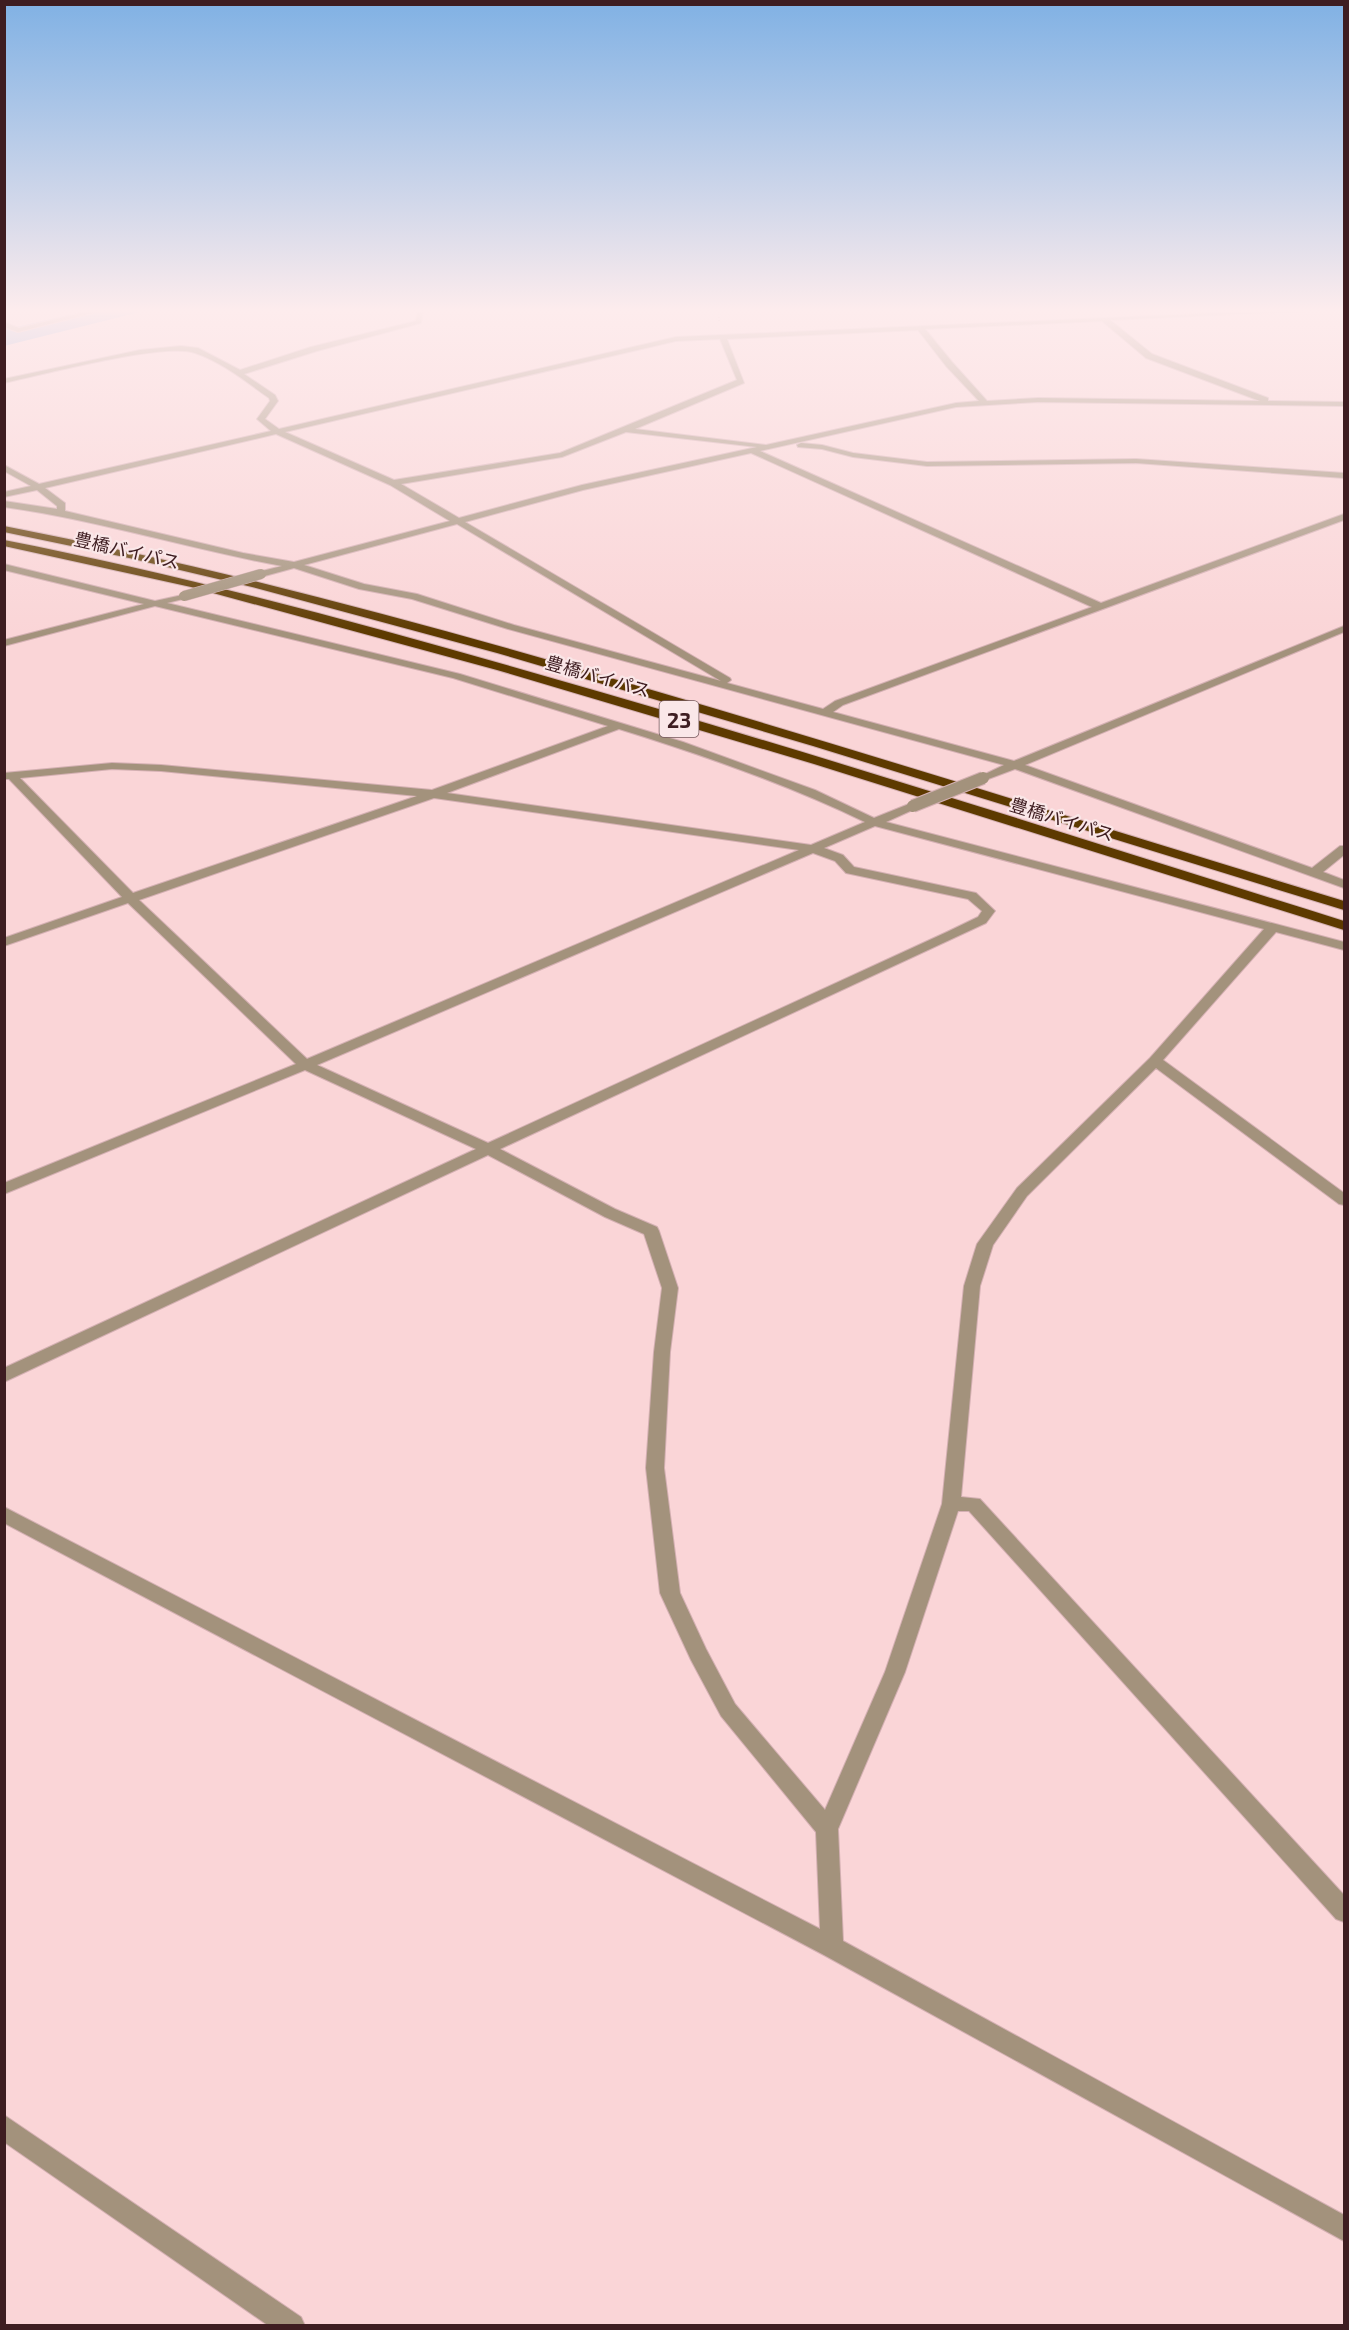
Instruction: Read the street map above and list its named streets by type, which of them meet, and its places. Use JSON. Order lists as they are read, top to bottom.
{
  "streets": {
    "highway": ["豊橋バイパス", "23"]
  }
}
